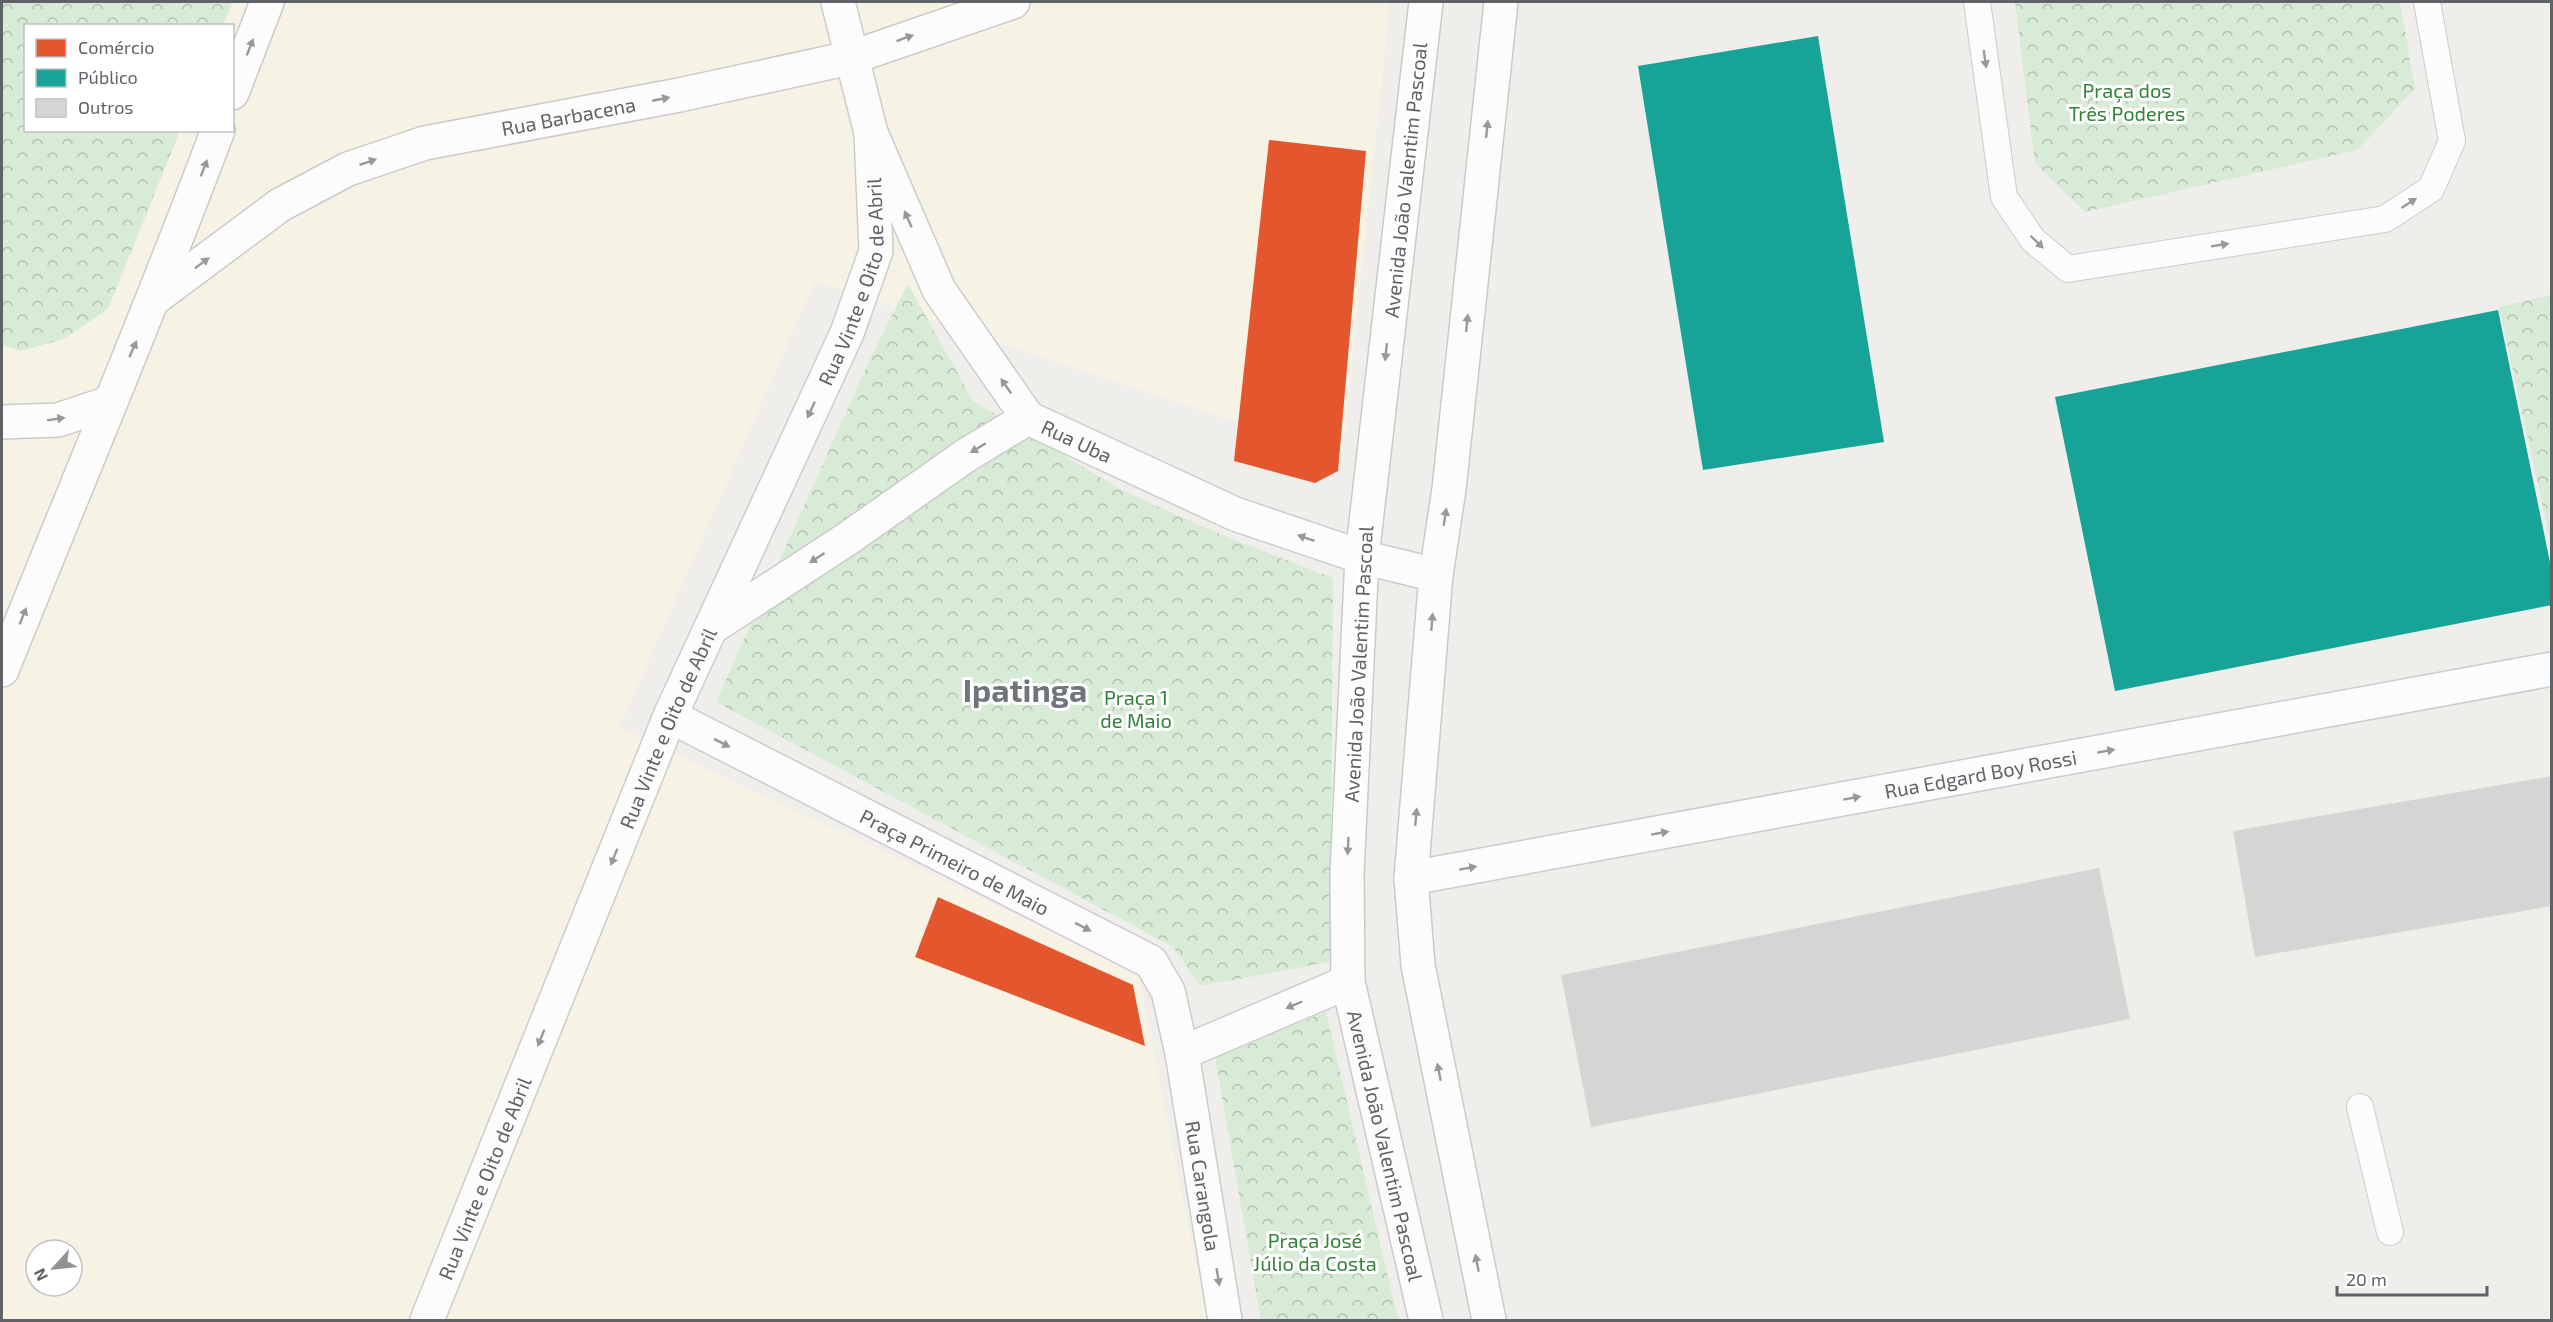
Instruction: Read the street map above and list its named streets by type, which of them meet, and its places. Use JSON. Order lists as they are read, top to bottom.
{
  "streets": {
    "street": [
      "Rua Barbacena",
      "Avenida João Valentim Pascoal",
      "Rua Vinte e Oito de Abril",
      "Rua Uba",
      "Rua Edgard Boy Rossi",
      "Praça Primeiro de Maio",
      "Rua Carangola"
    ]
  },
  "crossings": [
    ["Avenida João Valentim Pascoal", "Rua Uba"],
    ["Rua Vinte e Oito de Abril", "Rua Uba"],
    ["Rua Vinte e Oito de Abril", "Praça Primeiro de Maio"],
    ["Praça Primeiro de Maio", "Rua Carangola"]
  ],
  "one_way": [
    "Rua Barbacena",
    "Rua Vinte e Oito de Abril",
    "Rua Uba",
    "Rua Edgard Boy Rossi",
    "Praça Primeiro de Maio"
  ],
  "districts": ["Ipatinga"],
  "parks": ["Praça dos Três Poderes", "Praça 1 de Maio", "Praça José Júlio da Costa"],
  "legend": ["Comércio", "Público", "Outros"],
  "scale_bar": "20 m",
  "north": "bottom left"
}
